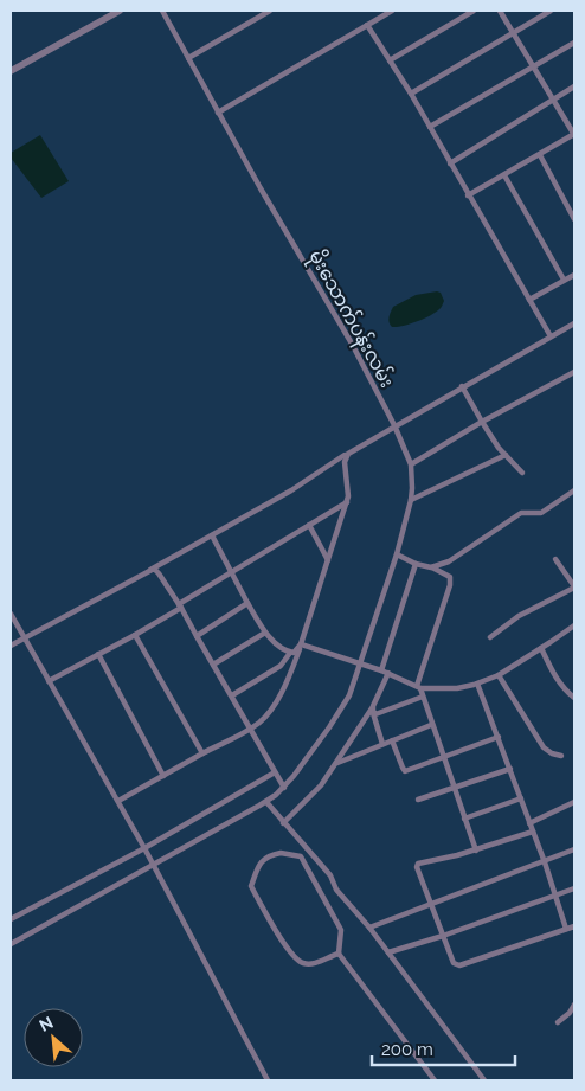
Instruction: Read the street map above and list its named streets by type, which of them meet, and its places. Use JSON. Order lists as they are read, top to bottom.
{
  "streets": {
    "street": ["မိုးသောက်ပန်းလမ်း"]
  },
  "scale_bar": "200 m",
  "north": "top left"
}
